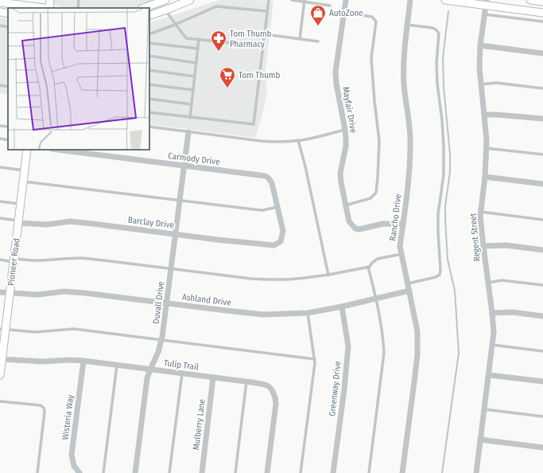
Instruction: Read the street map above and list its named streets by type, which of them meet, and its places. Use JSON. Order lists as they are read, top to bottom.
{
  "streets": {
    "main road": ["Pioneer Road"],
    "street": [
      "Mayfair Drive",
      "Carmody Drive",
      "Rancho Drive",
      "Barclay Drive",
      "Regent Street",
      "Ashland Drive",
      "Duvall Drive",
      "Tulip Trail",
      "Greenway Drive",
      "Wisteria Way",
      "Mulberry Lane"
    ]
  },
  "crossings": [
    ["Mayfair Drive", "Rancho Drive"],
    ["Carmody Drive", "Barclay Drive"],
    ["Carmody Drive", "Duvall Drive"],
    ["Rancho Drive", "Ashland Drive"],
    ["Barclay Drive", "Pioneer Road"],
    ["Barclay Drive", "Duvall Drive"],
    ["Pioneer Road", "Ashland Drive"],
    ["Pioneer Road", "Tulip Trail"],
    ["Ashland Drive", "Duvall Drive"],
    ["Ashland Drive", "Greenway Drive"],
    ["Duvall Drive", "Tulip Trail"],
    ["Tulip Trail", "Wisteria Way"],
    ["Tulip Trail", "Mulberry Lane"]
  ],
  "places": {
    "shop": ["AutoZone"],
    "pharmacy": ["Tom Thumb Pharmacy"],
    "supermarket": ["Tom Thumb"]
  }
}
